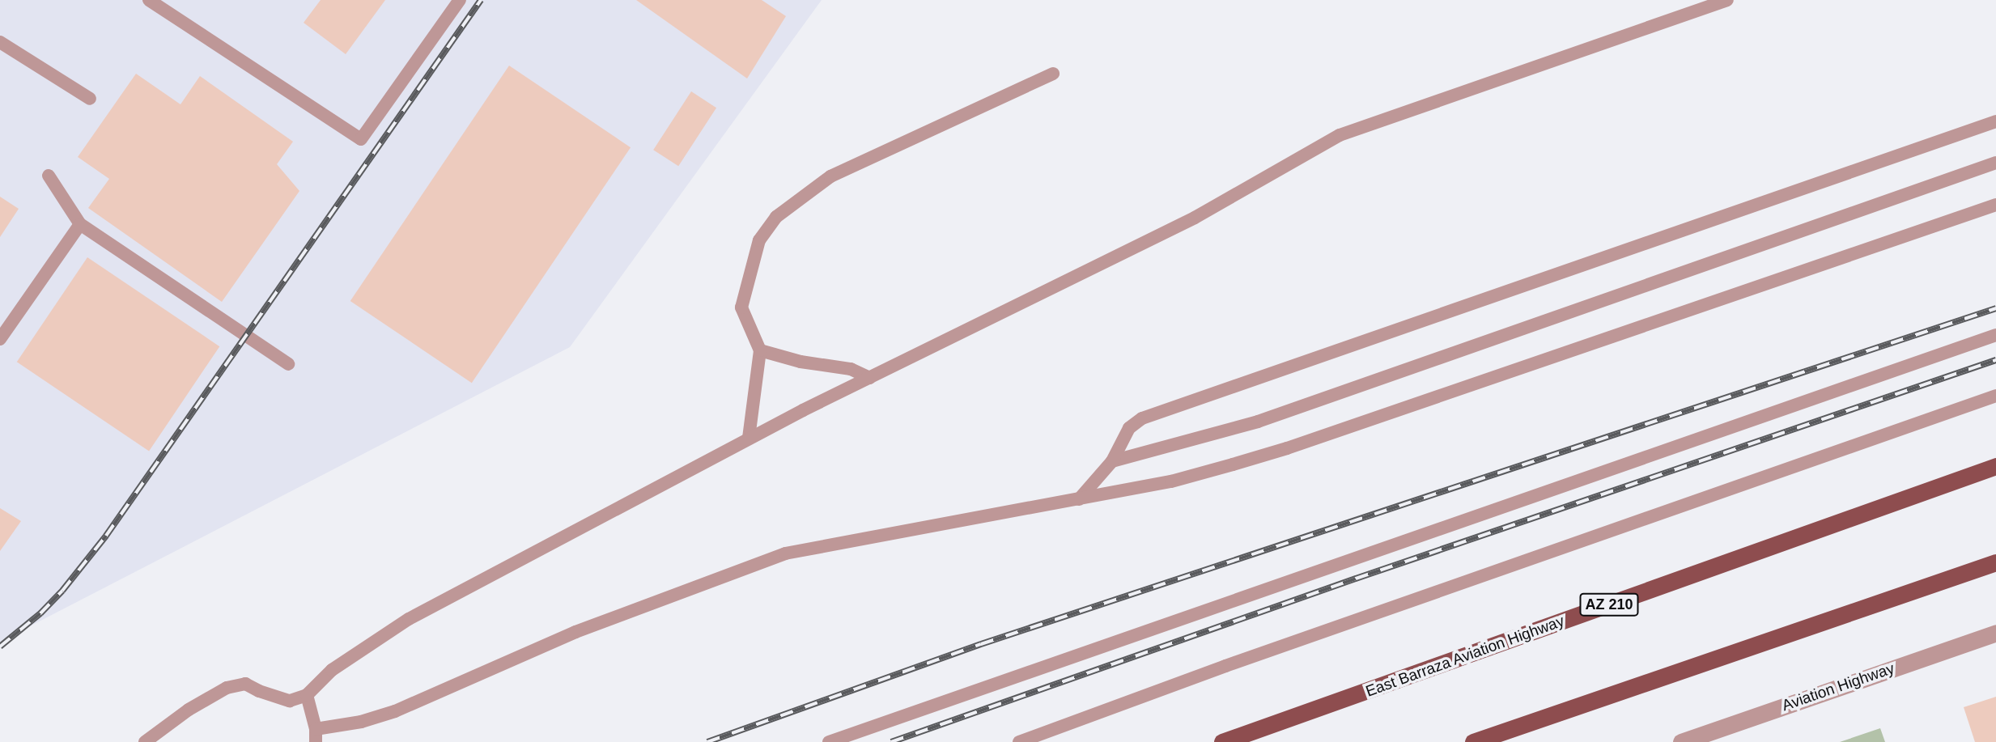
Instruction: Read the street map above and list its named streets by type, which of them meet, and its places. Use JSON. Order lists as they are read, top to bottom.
{
  "streets": {
    "main road": ["AZ 210", "East Barraza Aviation Highway"],
    "street": ["Aviation Highway"]
  }
}
